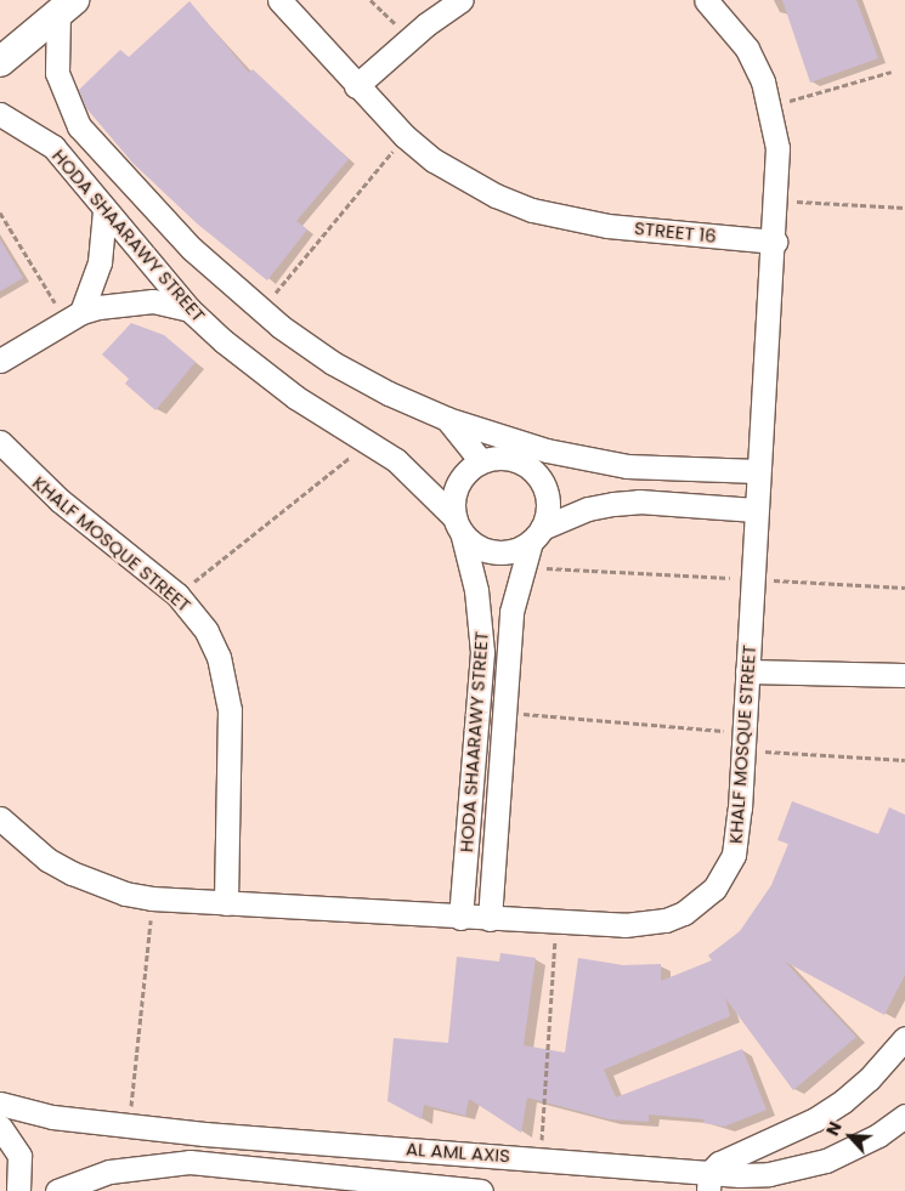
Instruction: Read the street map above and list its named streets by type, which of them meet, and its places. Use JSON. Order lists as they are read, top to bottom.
{
  "streets": {
    "street": [
      "STREET 16",
      "HODA SHAARAWY STREET",
      "KHALF MOSQUE STREET",
      "AL AML AXIS"
    ]
  },
  "crossings": [
    ["STREET 16", "KHALF MOSQUE STREET"],
    ["HODA SHAARAWY STREET", "KHALF MOSQUE STREET"]
  ],
  "north": "top left"
}
